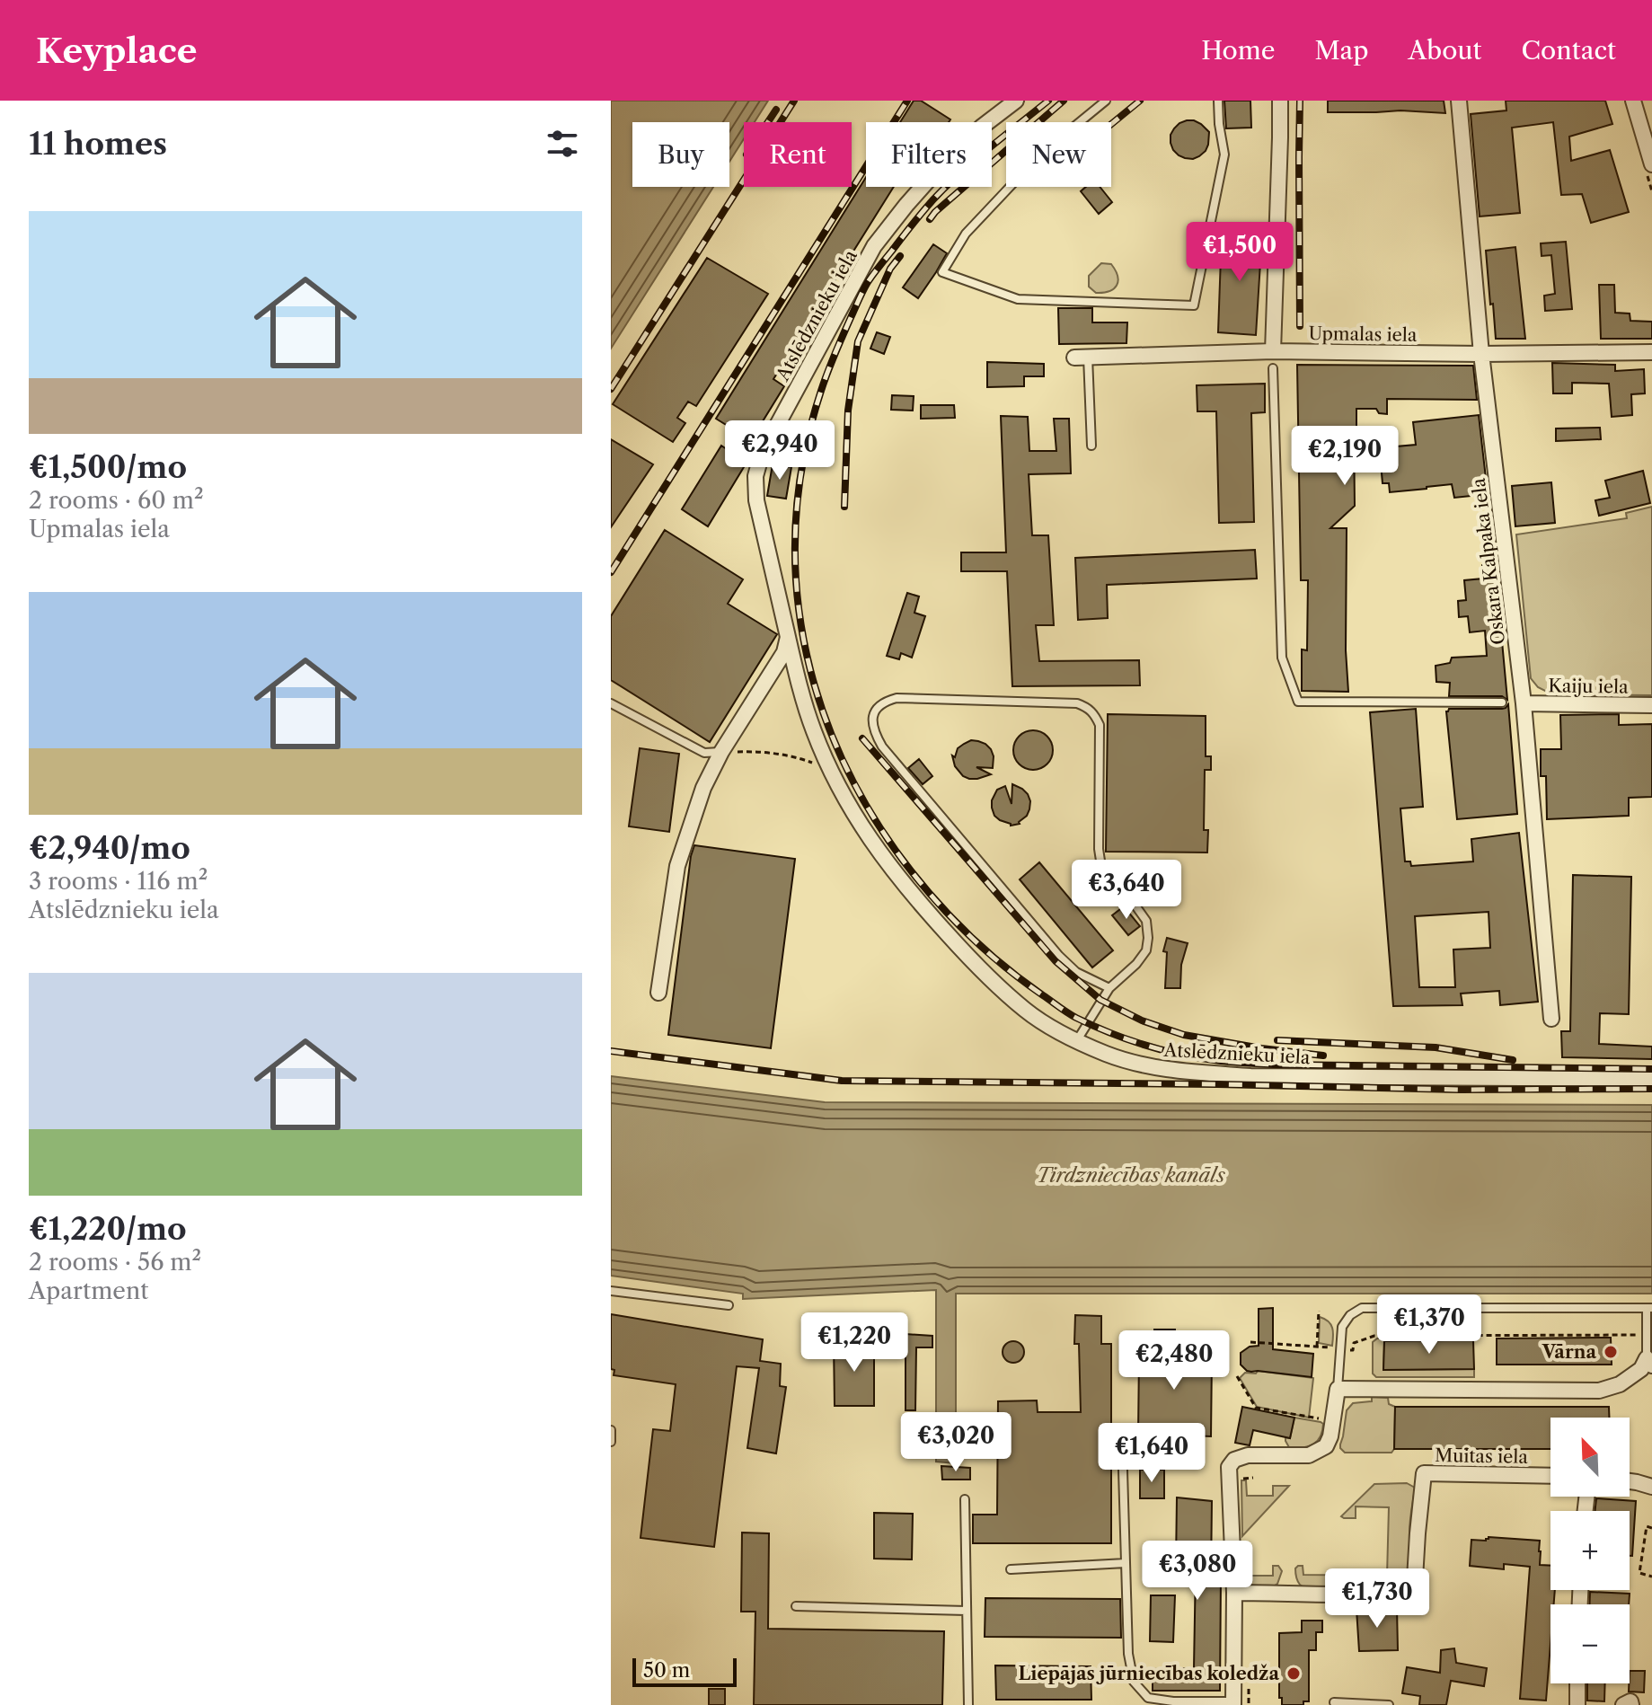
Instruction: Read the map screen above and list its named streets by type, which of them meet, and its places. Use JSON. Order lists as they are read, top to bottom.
{
  "streets": {
    "street": [
      "Atslēdznieku iela",
      "Upmalas iela",
      "Oskara Kalpaka iela",
      "Kaiju iela",
      "Muitas iela"
    ]
  },
  "crossings": [
    ["Upmalas iela", "Oskara Kalpaka iela"],
    ["Oskara Kalpaka iela", "Kaiju iela"]
  ],
  "water": ["Tirdzniecības kanāls"],
  "places": ["Vārna", "Liepājas jūrniecības koledža"],
  "scale_bar": "50 m",
  "north": "top left",
  "page": {
    "header": "Keyplace",
    "nav": [
      "Home",
      "Map",
      "About",
      "Contact"
    ],
    "heading": "11 homes",
    "chip": [
      "Buy",
      "Rent",
      "Filters",
      "New"
    ],
    "list": [
      {
        "name": "€1,500/mo",
        "note": "2 rooms · 60 m² · Upmalas iela"
      },
      {
        "name": "€2,940/mo",
        "note": "3 rooms · 116 m² · Atslēdznieku iela"
      },
      {
        "name": "€1,220/mo",
        "note": "2 rooms · 56 m² · Apartment"
      }
    ],
    "price": [
      "€1,500",
      "€2,940",
      "€2,190",
      "€3,640",
      "€1,370",
      "€1,220",
      "€2,480",
      "€3,020",
      "€1,640",
      "€3,080",
      "€1,730"
    ],
    "map_buttons": ["+", "−"],
    "scale": "50 m"
  }
}
